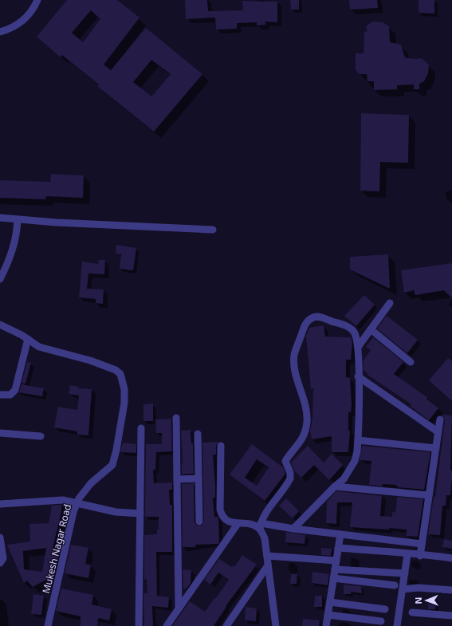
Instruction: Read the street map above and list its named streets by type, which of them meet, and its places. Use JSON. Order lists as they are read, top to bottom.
{
  "streets": {
    "street": ["Mukesh Nagar Road"]
  },
  "north": "left"
}
